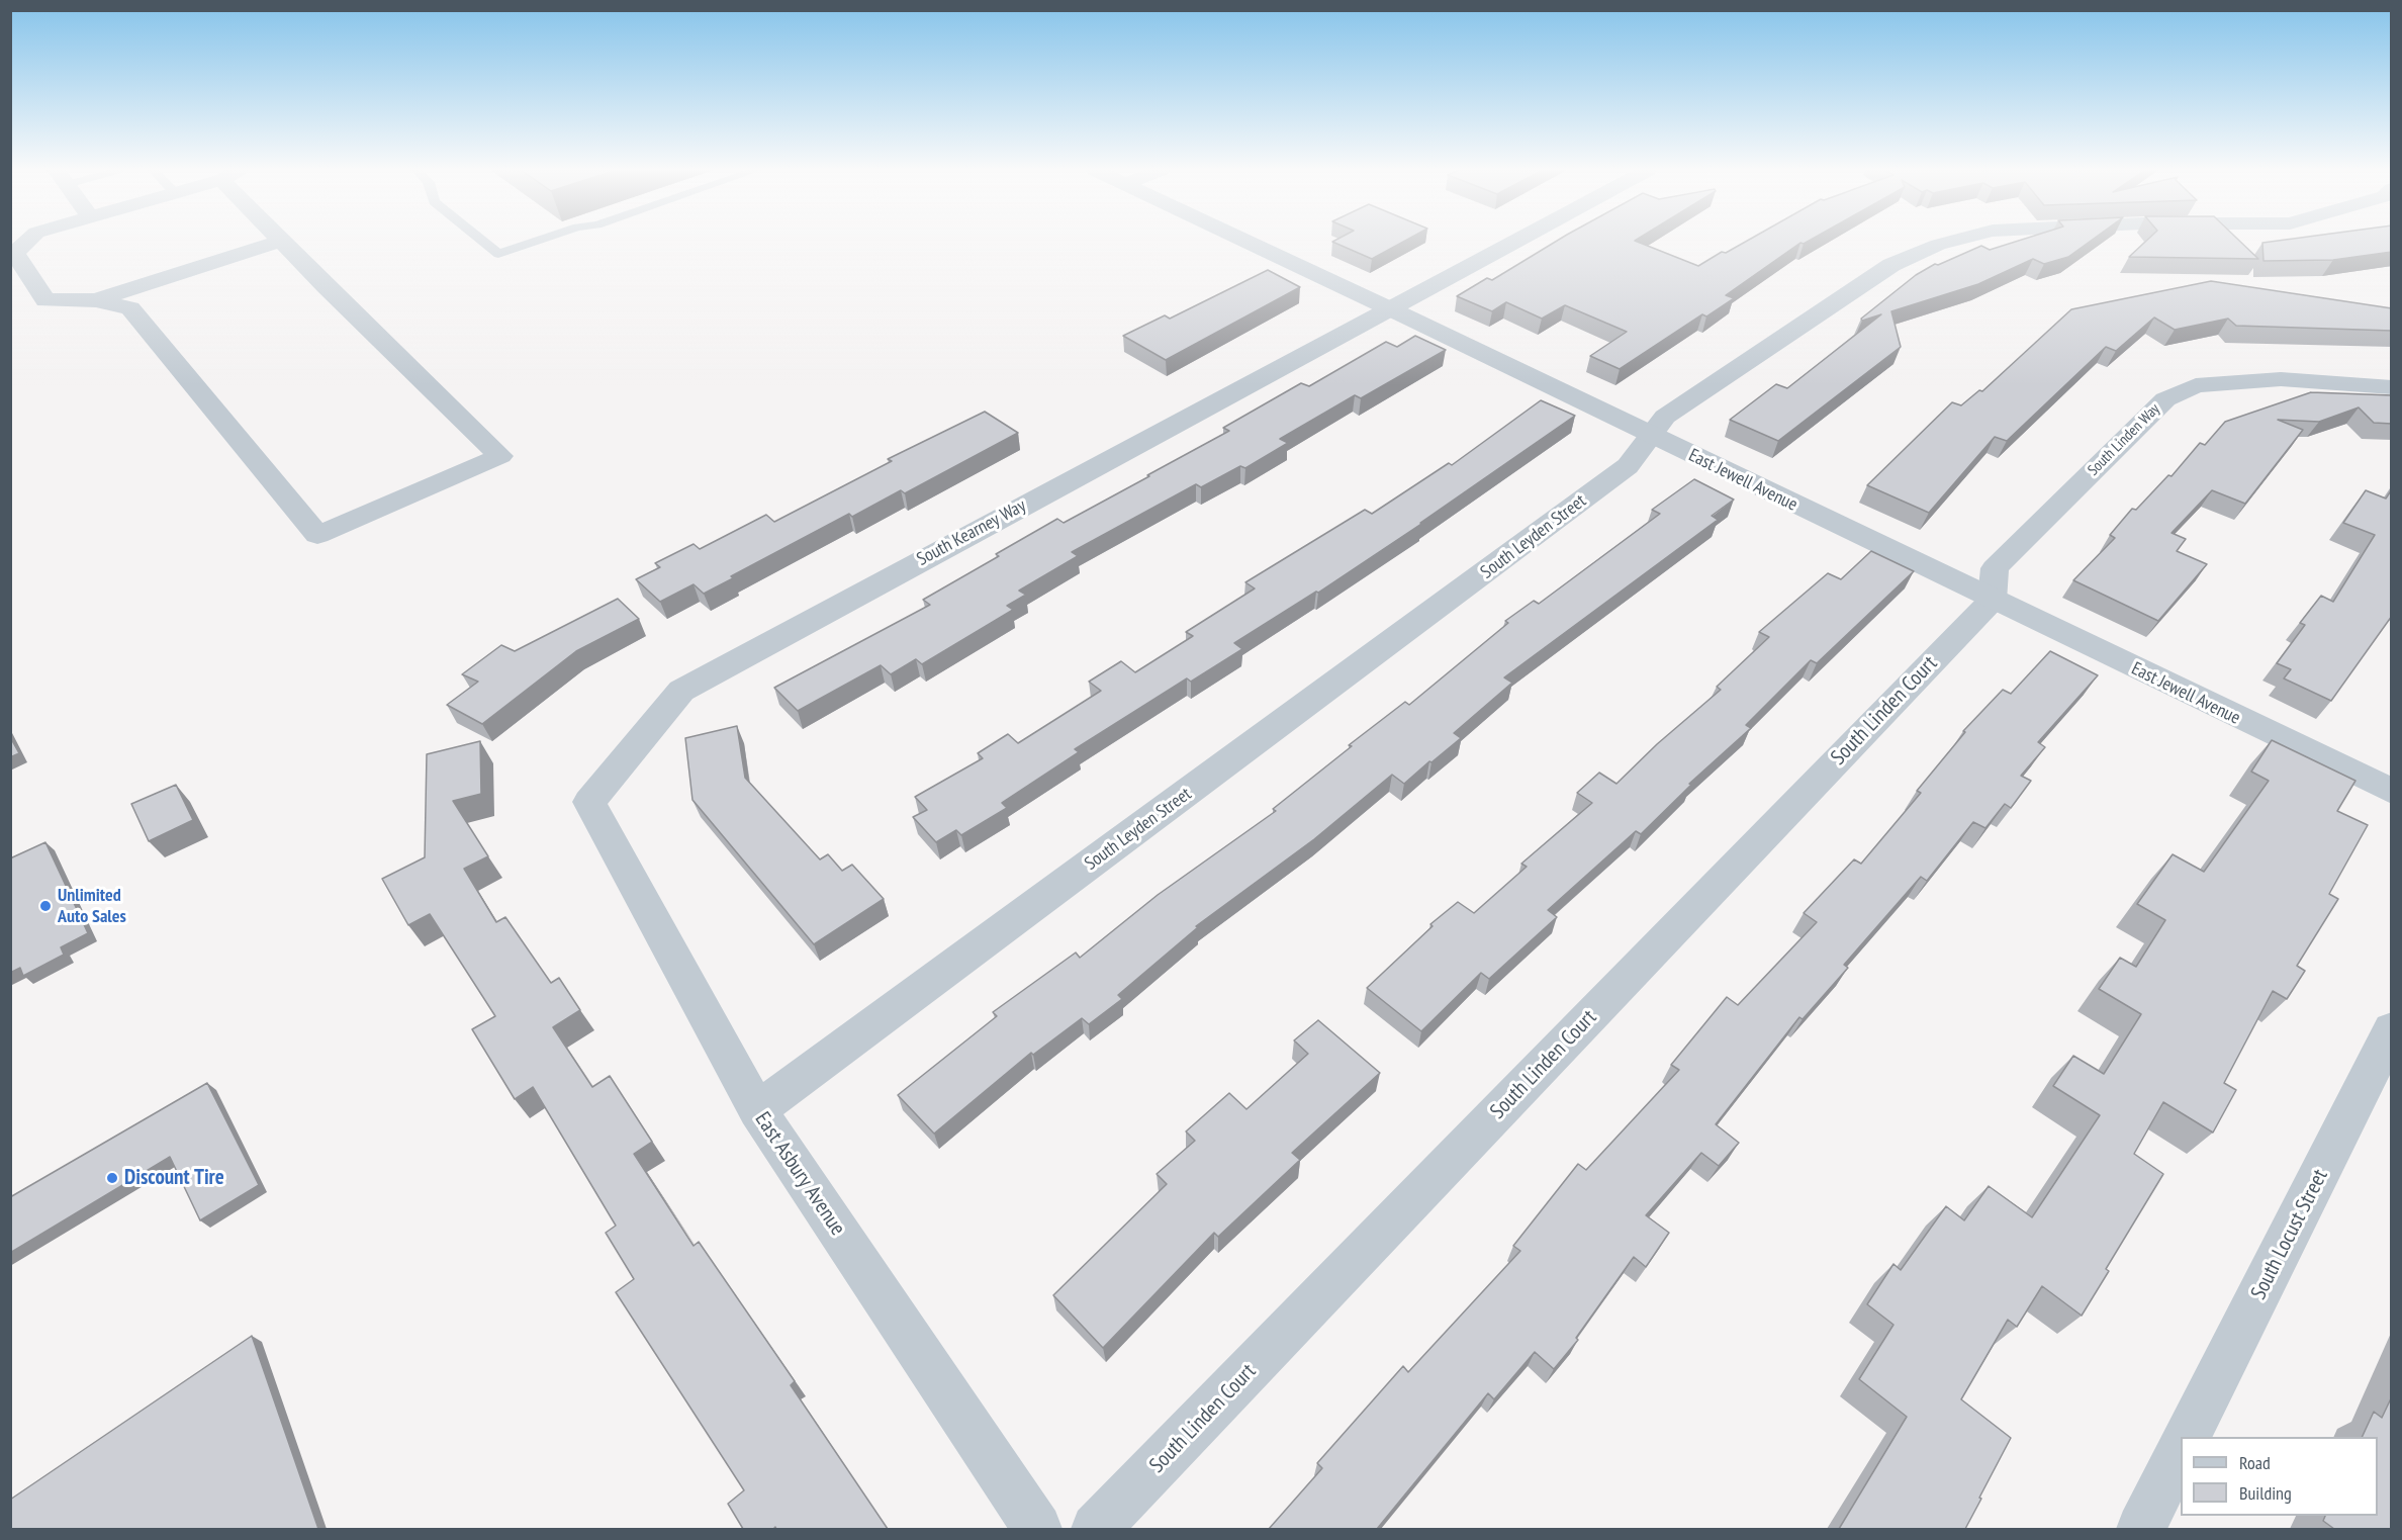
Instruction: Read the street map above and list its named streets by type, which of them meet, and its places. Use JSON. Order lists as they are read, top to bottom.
{
  "streets": {
    "street": [
      "South Linden Way",
      "East Jewell Avenue",
      "South Kearney Way",
      "South Leyden Street",
      "South Linden Court",
      "East Asbury Avenue",
      "South Locust Street"
    ]
  },
  "crossings": [
    ["South Linden Way", "East Jewell Avenue"],
    ["South Linden Way", "South Linden Court"],
    ["East Jewell Avenue", "South Kearney Way"],
    ["East Jewell Avenue", "South Leyden Street"],
    ["East Jewell Avenue", "South Linden Court"],
    ["South Kearney Way", "East Asbury Avenue"],
    ["South Leyden Street", "East Asbury Avenue"]
  ],
  "places": ["Unlimited Auto Sales", "Discount Tire"],
  "legend": ["Road", "Building"]
}
